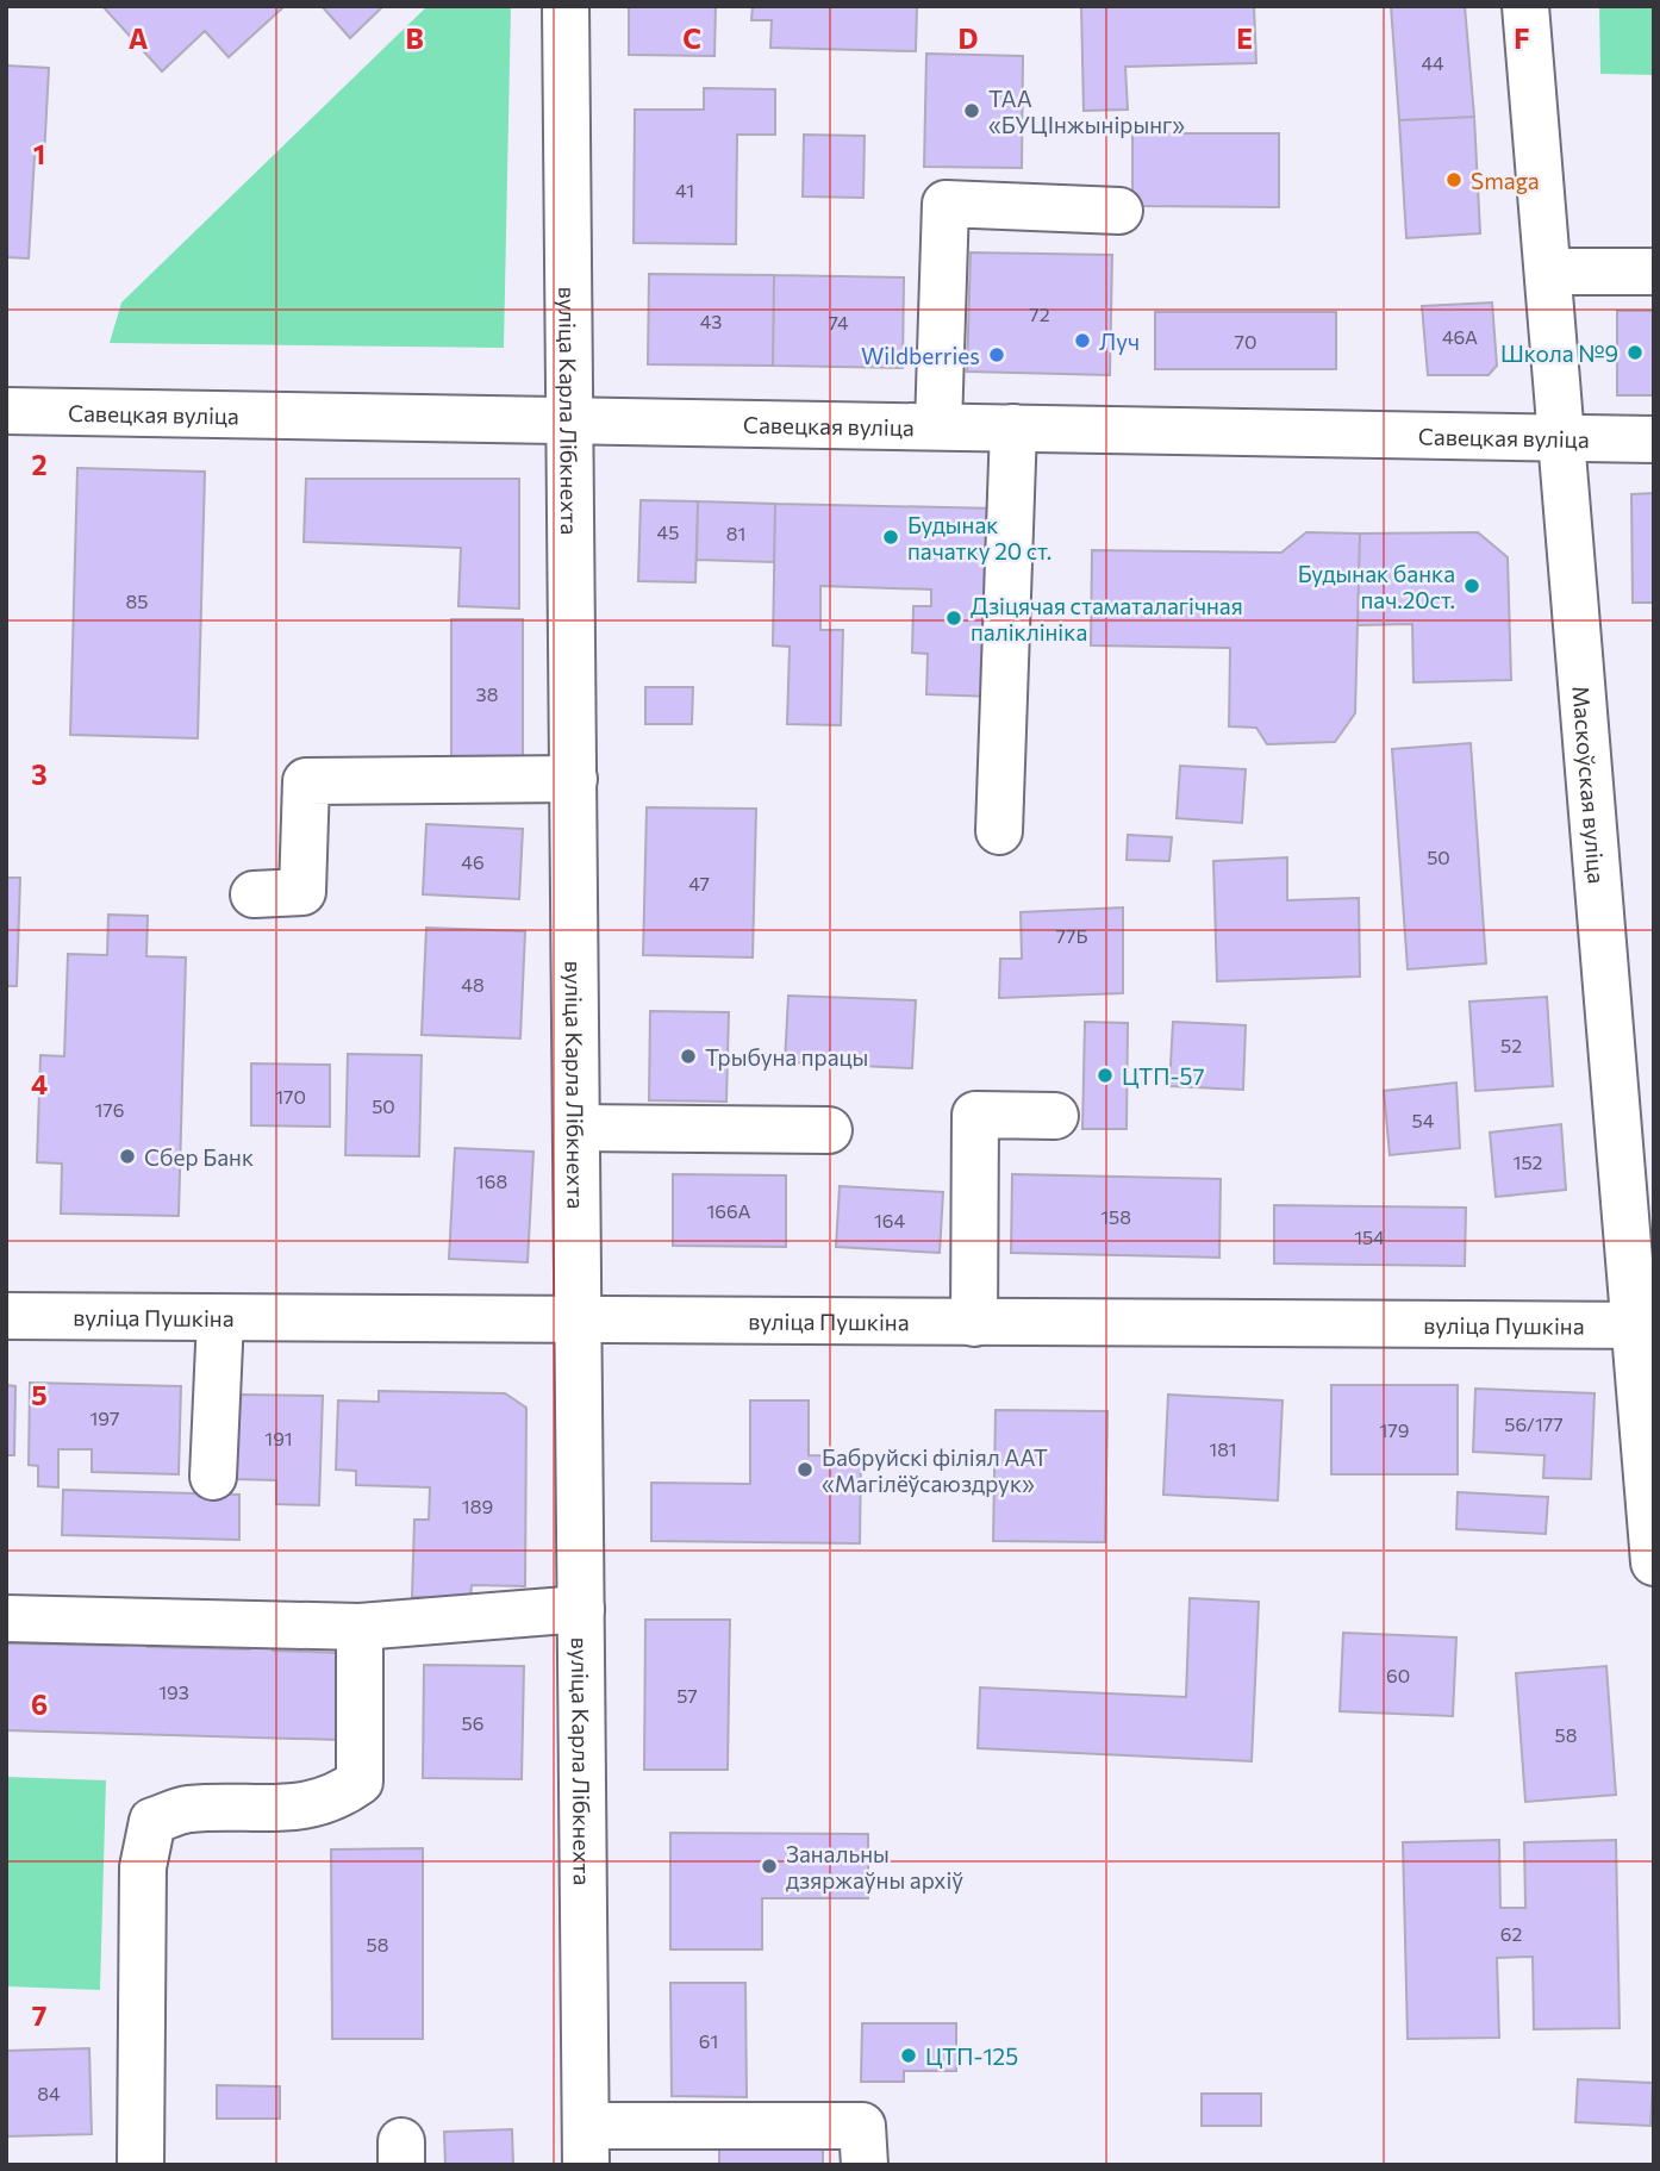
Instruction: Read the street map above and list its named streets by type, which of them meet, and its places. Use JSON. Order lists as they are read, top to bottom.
{
  "streets": {
    "street": [
      "вуліца Карла Лібкнехта",
      "Савецкая вуліца",
      "Маскоўская вуліца",
      "вуліца Пушкіна"
    ]
  },
  "crossings": [
    ["вуліца Карла Лібкнехта", "Савецкая вуліца"],
    ["вуліца Карла Лібкнехта", "вуліца Пушкіна"],
    ["Савецкая вуліца", "Маскоўская вуліца"],
    ["Маскоўская вуліца", "вуліца Пушкіна"]
  ],
  "places": [
    "ТАА «БУЦІнжынірынг»",
    "Smaga",
    "Луч",
    "Школа №9",
    "Wildberries",
    "Будынак пачатку 20 ст.",
    "Будынак банка пач.20ст.",
    "Дзіцячая стаматалагічная паліклініка",
    "Трыбуна працы",
    "ЦТП-57",
    "Сбер Банк",
    "Бабруйскі філіял ААТ «Магілёўсаюздрук»",
    "Занальны дзяржаўны архіў",
    "ЦТП-125"
  ],
  "house_numbers": [
    "44",
    "41",
    "72",
    "43",
    "74",
    "46А",
    "70",
    "45",
    "81",
    "85",
    "38",
    "50",
    "46",
    "47",
    "77Б",
    "48",
    "52",
    "170",
    "50",
    "176",
    "54",
    "152",
    "168",
    "166А",
    "158",
    "164",
    "154",
    "197",
    "56/177",
    "179",
    "191",
    "181",
    "189",
    "60",
    "193",
    "57",
    "56",
    "58",
    "62",
    "58",
    "61",
    "84"
  ],
  "grid": {
    "columns": [
      "A",
      "B",
      "C",
      "D",
      "E",
      "F"
    ],
    "rows": [
      "1",
      "2",
      "3",
      "4",
      "5",
      "6",
      "7"
    ]
  }
}
